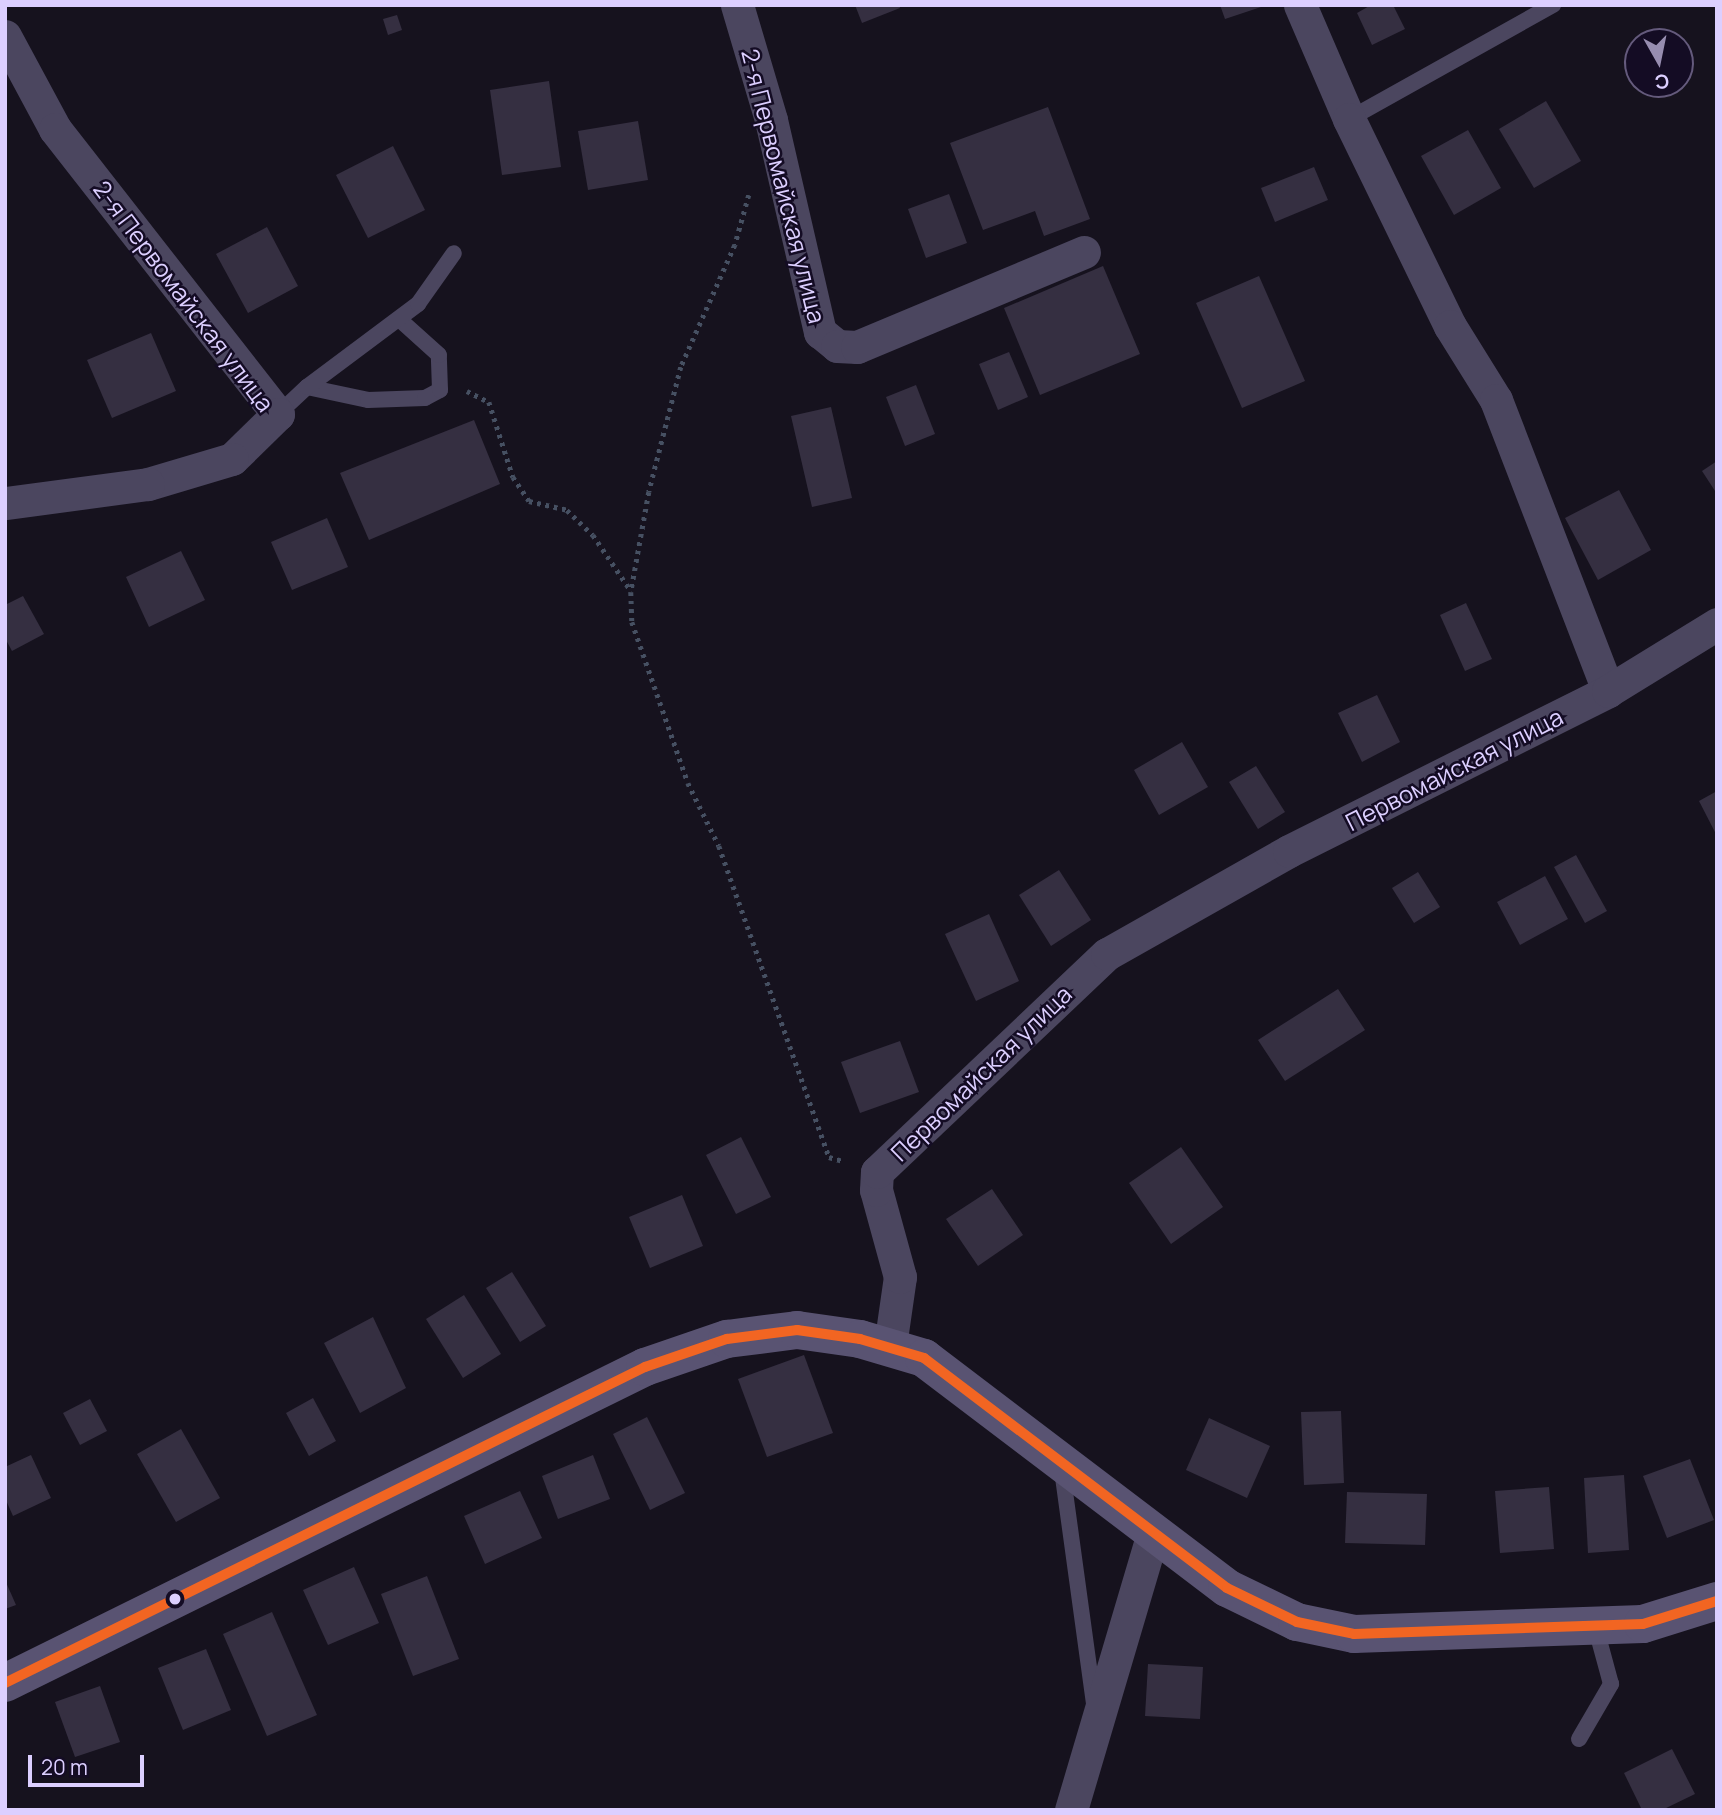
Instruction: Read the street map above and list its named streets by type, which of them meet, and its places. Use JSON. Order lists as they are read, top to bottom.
{
  "streets": {
    "street": ["2-я Первомайская улица", "Первомайская улица"]
  },
  "scale_bar": "20 m",
  "north": "bottom"
}
